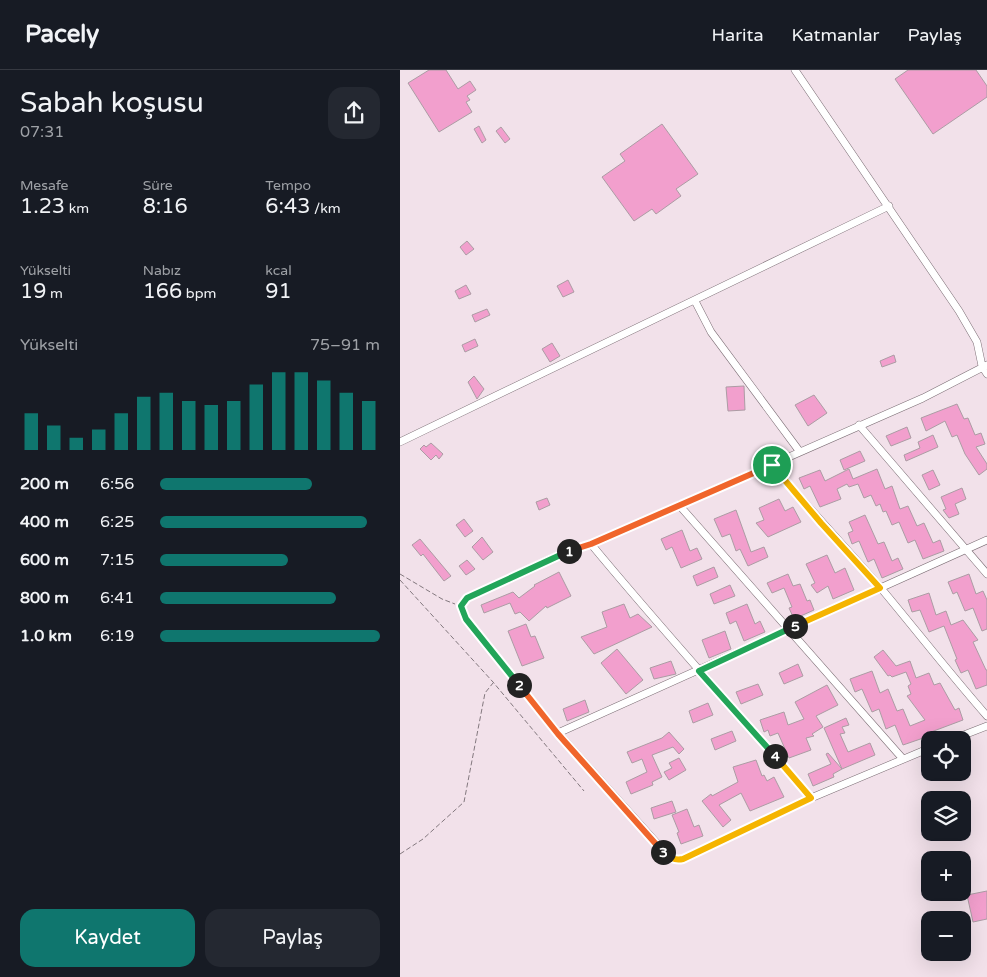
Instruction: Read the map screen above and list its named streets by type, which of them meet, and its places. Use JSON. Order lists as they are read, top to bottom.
{
  "page": {
    "header": "Pacely",
    "nav": ["Harita", "Katmanlar", "Paylaş"],
    "heading": ["Sabah koşusu", "07:31"],
    "stats": [
      ["Mesafe", "1.23 km"],
      ["Süre", "8:16"],
      ["Tempo", "6:43 /km"],
      ["Yükselti", "19 m"],
      ["Nabız", "166 bpm"],
      ["kcal", "91"]
    ],
    "chart": ["Yükselti", "75–91 m"],
    "list": [
      {
        "name": "200 m",
        "note": "6:56"
      },
      {
        "name": "400 m",
        "note": "6:25"
      },
      {
        "name": "600 m",
        "note": "7:15"
      },
      {
        "name": "800 m",
        "note": "6:41"
      },
      {
        "name": "1.0 km",
        "note": "6:19"
      }
    ],
    "pins": [
      "1",
      "5",
      "2",
      "4",
      "3"
    ],
    "map_buttons": ["+", "−"],
    "buttons": ["Kaydet", "Paylaş"]
  }
}
